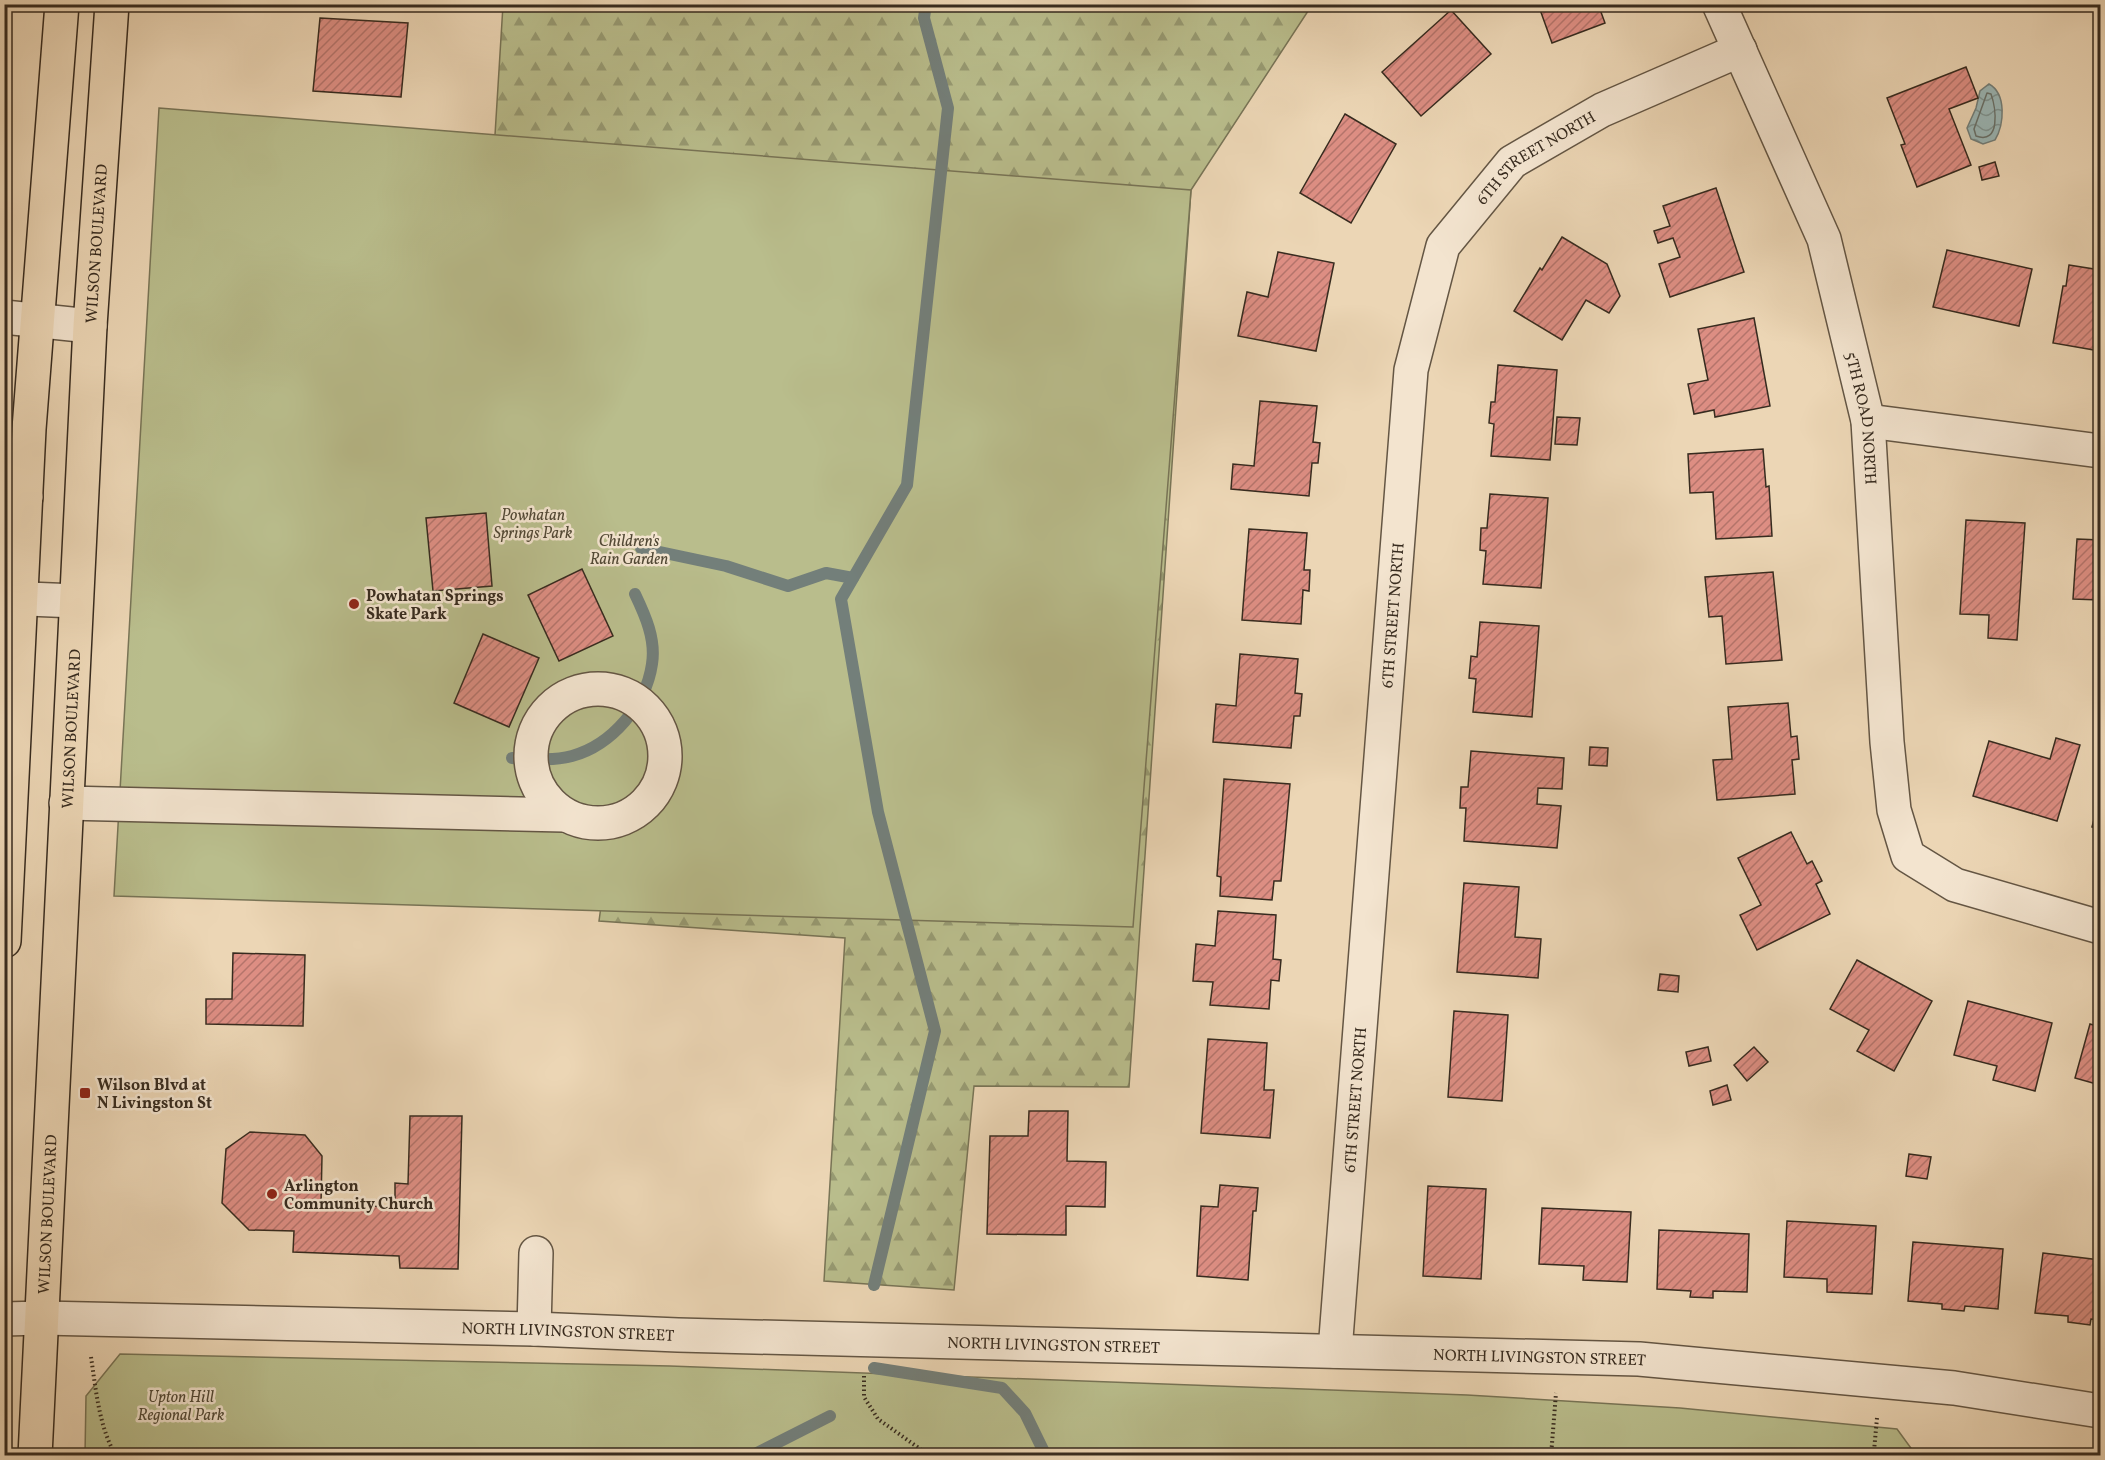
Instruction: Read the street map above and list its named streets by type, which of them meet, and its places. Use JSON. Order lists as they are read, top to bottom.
{
  "streets": {
    "main road": ["WILSON BOULEVARD"],
    "street": ["6TH STREET NORTH", "5TH ROAD NORTH", "NORTH LIVINGSTON STREET"]
  },
  "crossings": [
    ["6TH STREET NORTH", "5TH ROAD NORTH"],
    ["6TH STREET NORTH", "NORTH LIVINGSTON STREET"],
    ["WILSON BOULEVARD", "NORTH LIVINGSTON STREET"]
  ],
  "parks": ["Powhatan Springs Park", "Children's Rain Garden", "Upton Hill Regional Park"],
  "places": {
    "other": ["Powhatan Springs Skate Park", "Arlington Community Church"],
    "transit": ["Wilson Blvd at N Livingston St"]
  }
}
